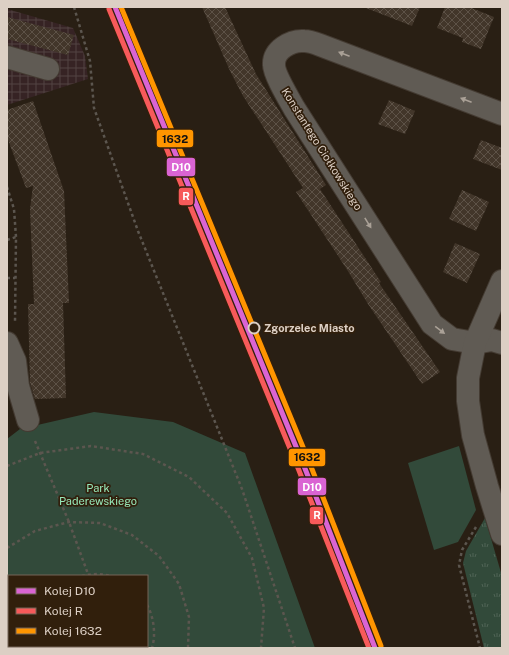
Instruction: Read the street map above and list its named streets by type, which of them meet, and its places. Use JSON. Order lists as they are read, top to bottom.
{
  "streets": {
    "street": ["Konstantego Ciołkowskiego"]
  },
  "parks": ["Park Paderewskiego"],
  "places": ["Zgorzelec Miasto"],
  "lines": ["rail line D10", "rail line 1632", "rail line R"],
  "legend": ["Kolej D10", "Kolej R", "Kolej 1632"]
}
